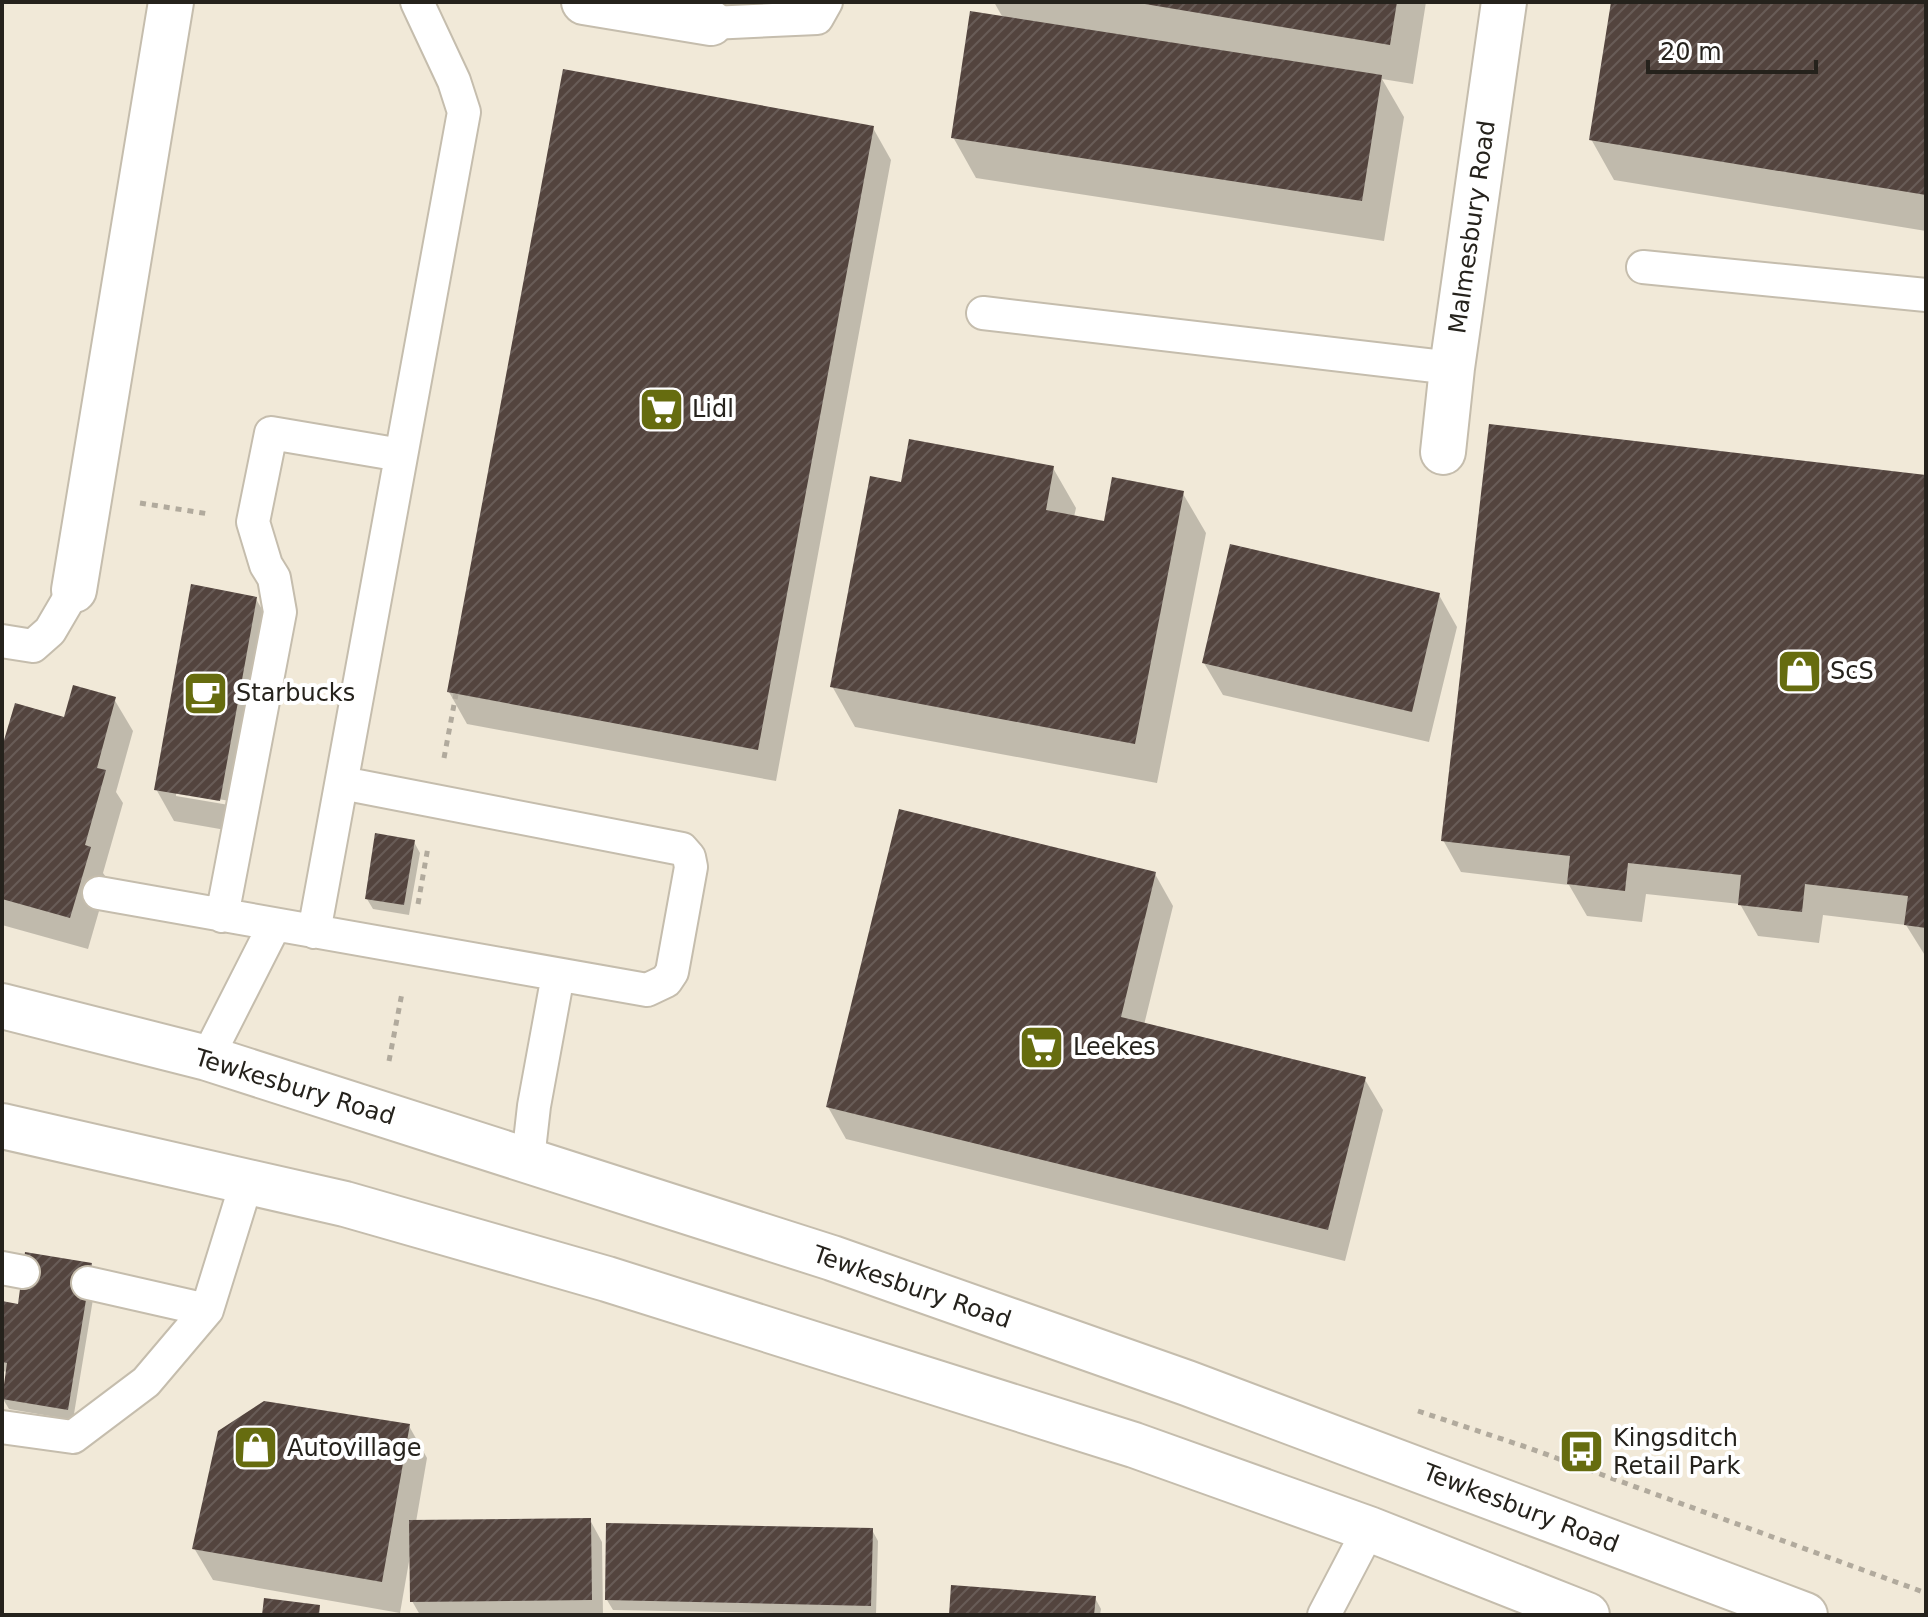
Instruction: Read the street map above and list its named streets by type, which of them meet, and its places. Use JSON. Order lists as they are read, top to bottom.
{
  "streets": {
    "main road": ["Malmesbury Road", "Tewkesbury Road"]
  },
  "places": {
    "supermarket": ["Lidl", "Leekes"],
    "shop": ["ScS", "Autovillage"],
    "cafe": ["Starbucks"],
    "bus stop": ["Kingsditch Retail Park"]
  },
  "scale_bar": "20 m"
}
